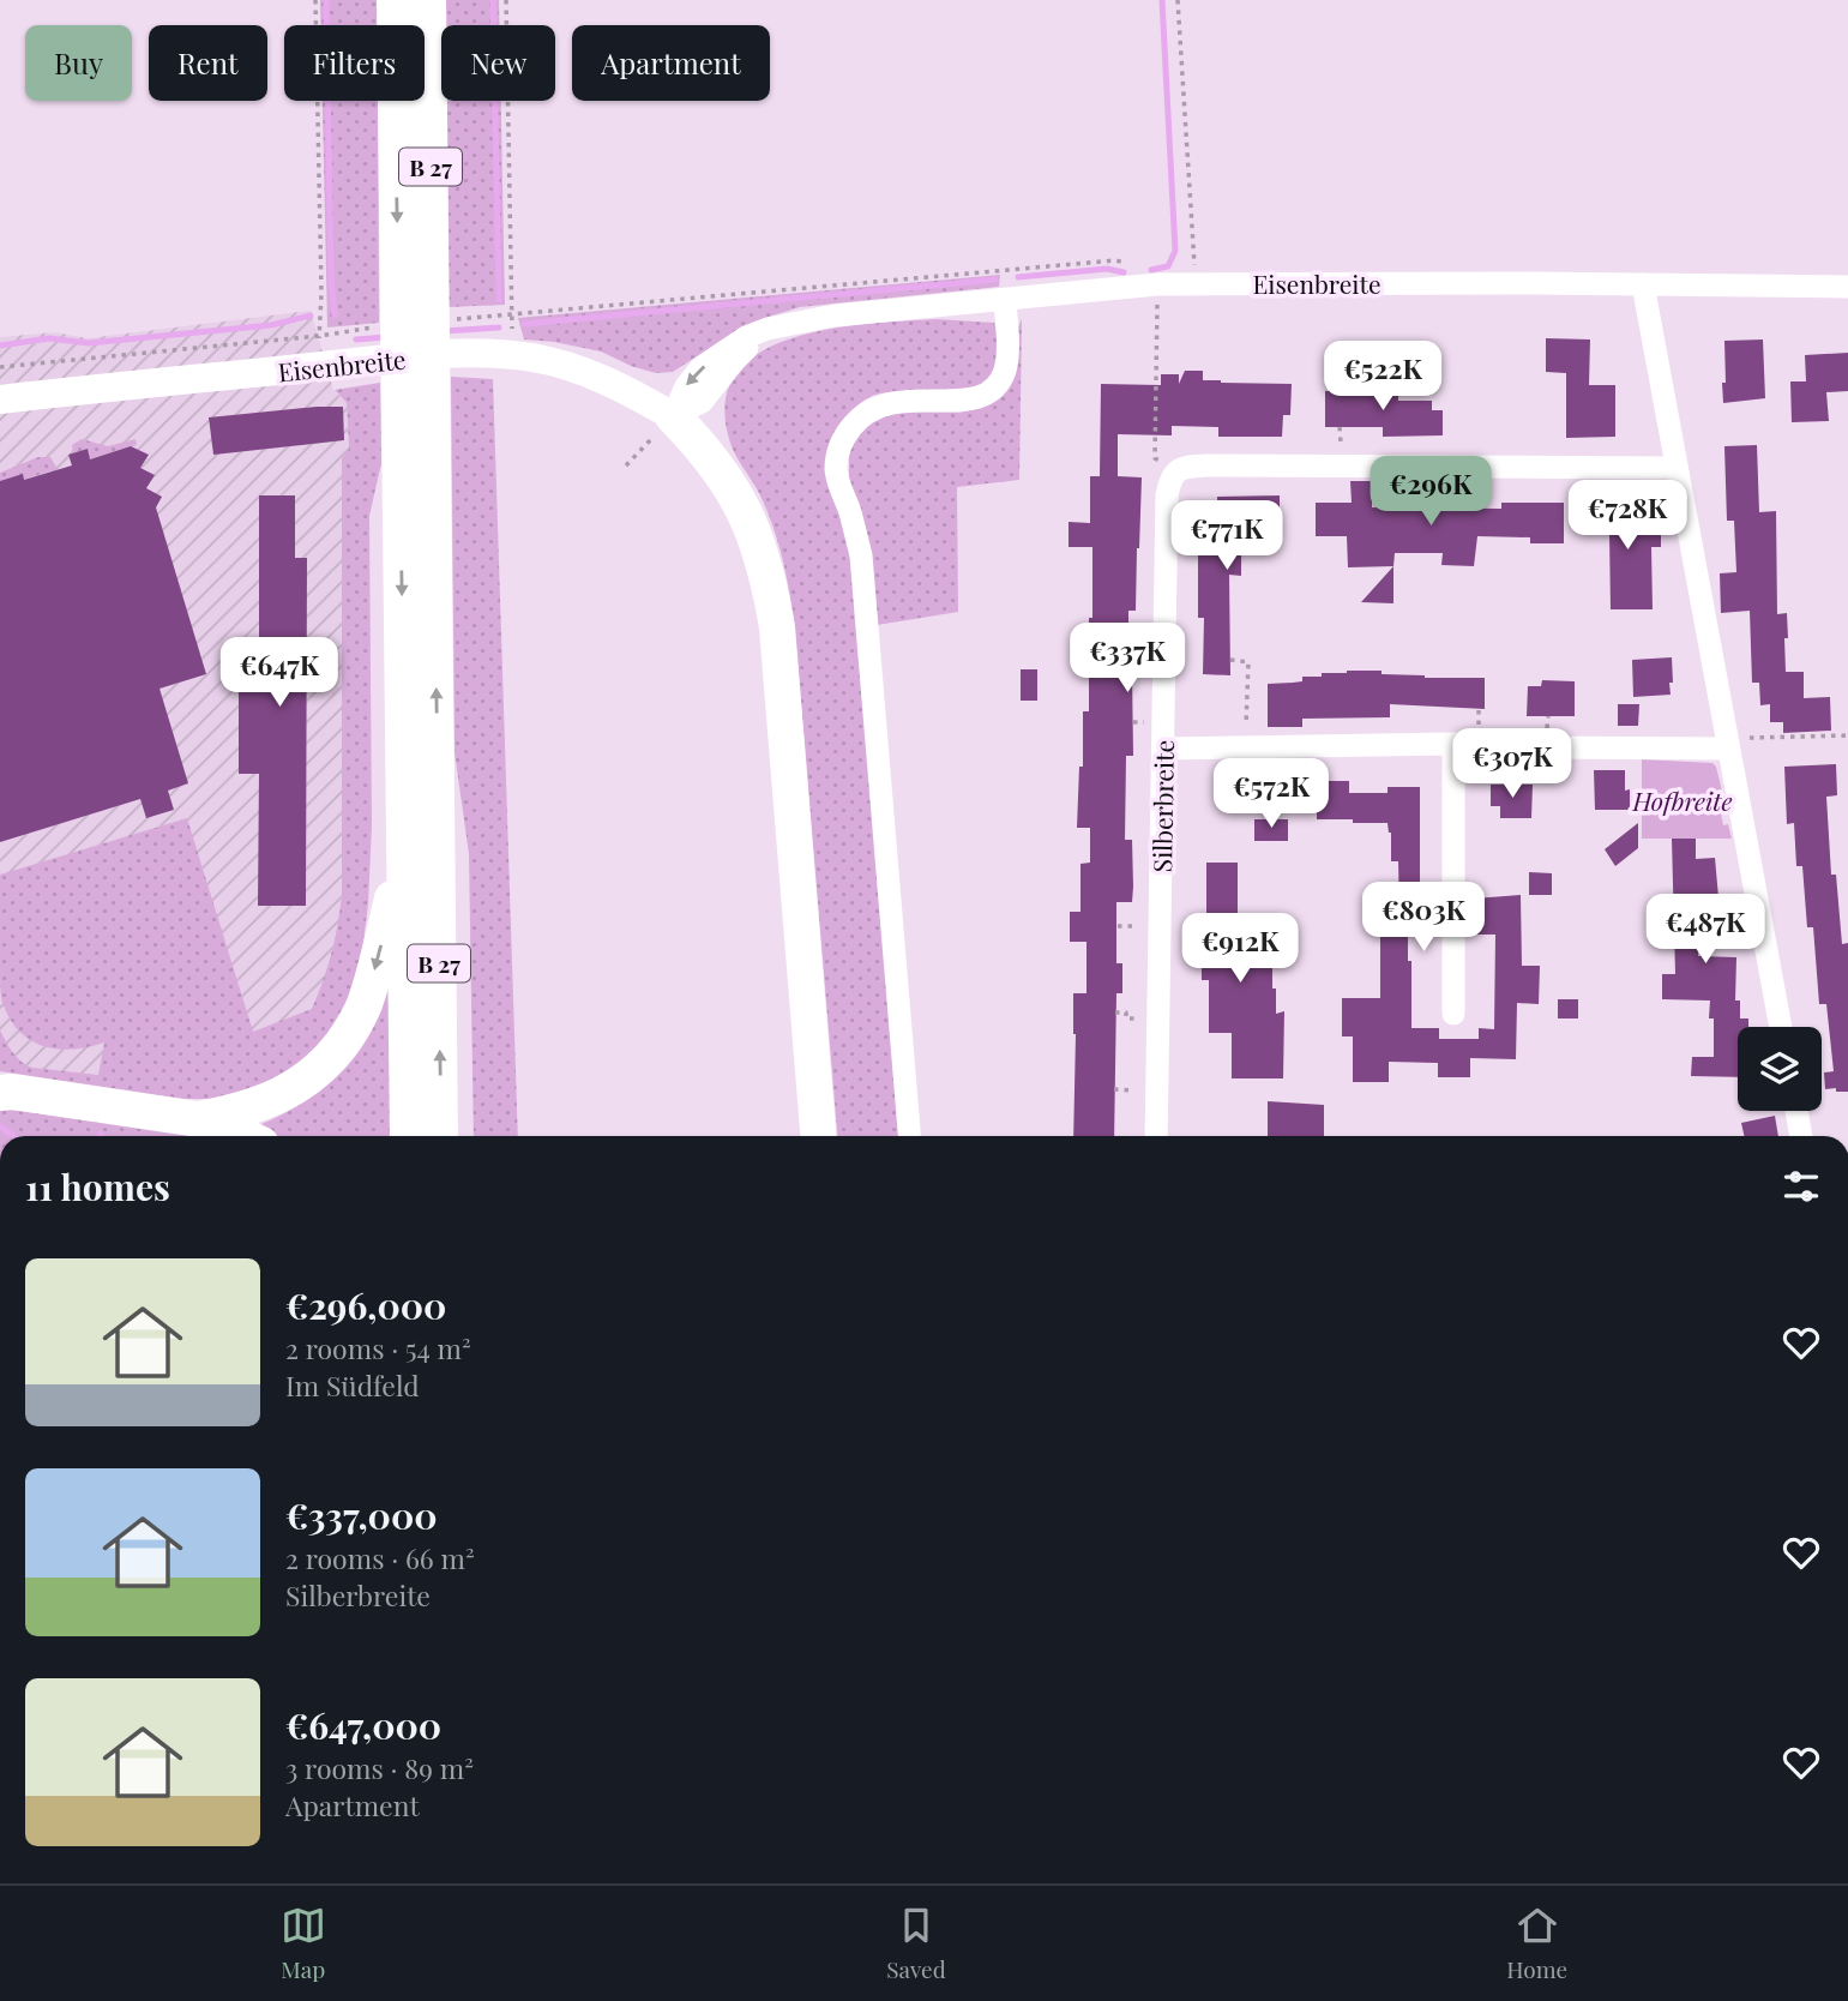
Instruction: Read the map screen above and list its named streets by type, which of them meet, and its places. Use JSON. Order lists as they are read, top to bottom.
{
  "streets": {
    "highway": ["B 27"],
    "main road": ["Eisenbreite"],
    "street": ["Silberbreite"]
  },
  "parks": ["Hofbreite"],
  "page": {
    "chip": [
      "Buy",
      "Rent",
      "Filters",
      "New",
      "Apartment"
    ],
    "price": [
      "€522K",
      "€296K",
      "€728K",
      "€771K",
      "€337K",
      "€647K",
      "€307K",
      "€572K",
      "€803K",
      "€487K",
      "€912K"
    ],
    "heading": "11 homes",
    "list": [
      {
        "name": "€296,000",
        "note": "2 rooms · 54 m² · Im Südfeld"
      },
      {
        "name": "€337,000",
        "note": "2 rooms · 66 m² · Silberbreite"
      },
      {
        "name": "€647,000",
        "note": "3 rooms · 89 m² · Apartment"
      }
    ],
    "tabs": ["Map", "Saved", "Home"]
  }
}
